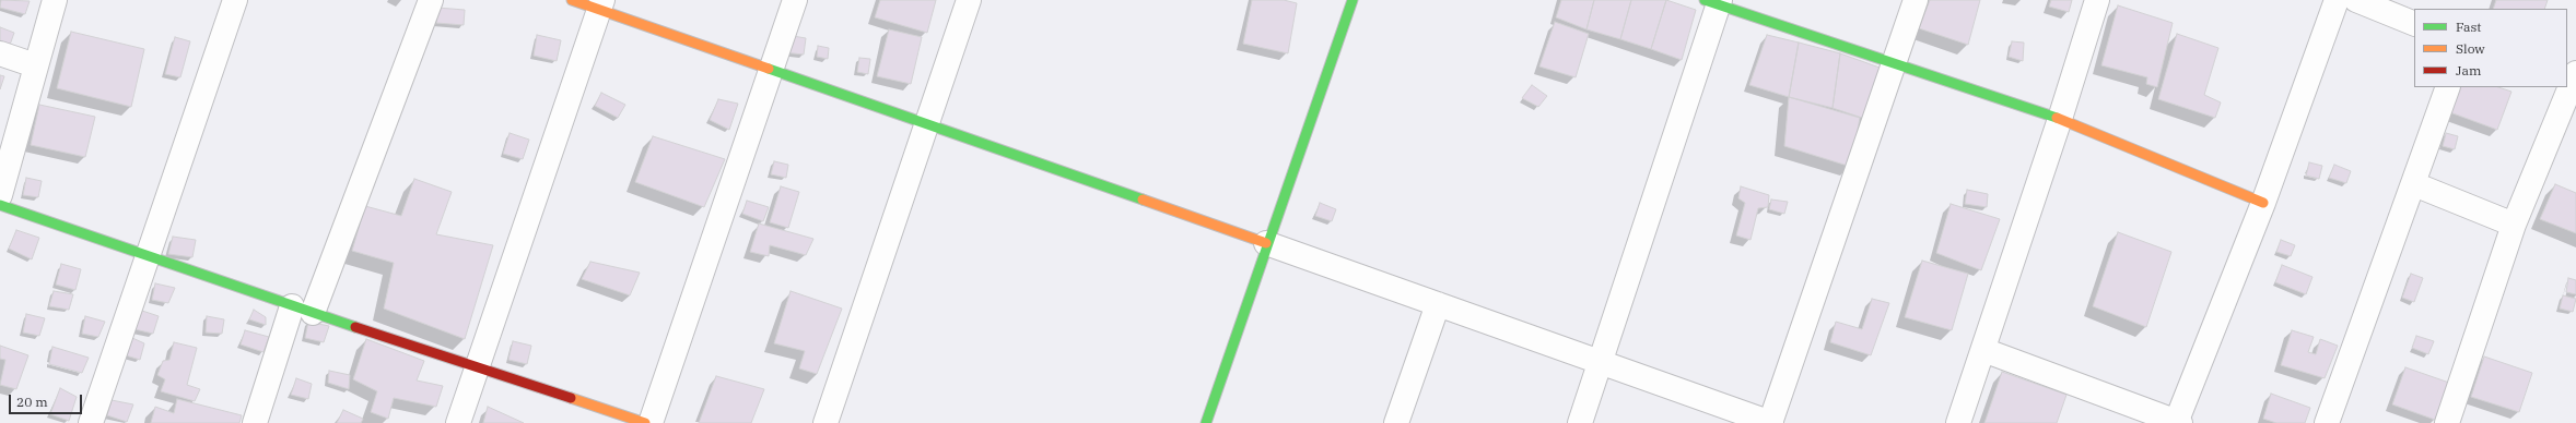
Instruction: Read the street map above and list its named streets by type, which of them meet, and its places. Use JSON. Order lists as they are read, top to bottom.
{
  "legend": ["Fast", "Slow", "Jam"],
  "scale_bar": "20 m"
}
